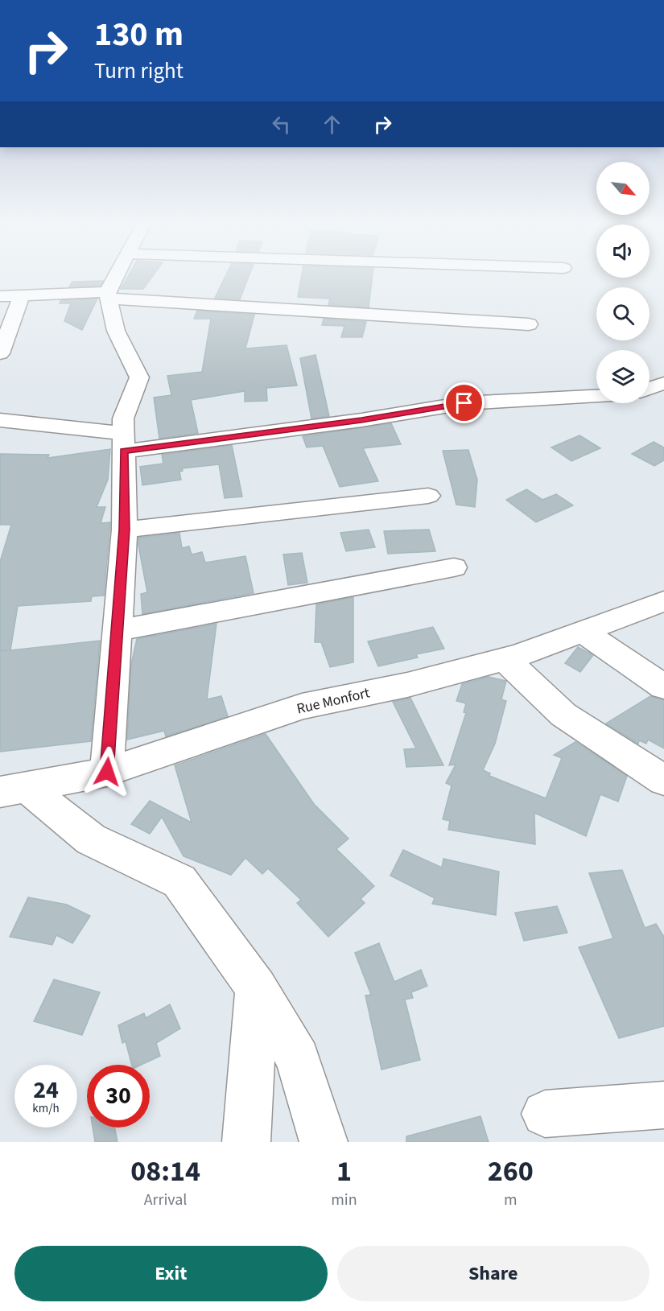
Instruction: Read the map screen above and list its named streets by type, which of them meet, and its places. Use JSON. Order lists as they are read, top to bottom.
{
  "streets": {
    "street": ["Rue Monfort"]
  },
  "north": "bottom right",
  "page": {
    "turn": ["130 m", "Turn right"],
    "speed": "24 km/h",
    "limit": "30",
    "eta": [
      "08:14",
      "Arrival",
      "1",
      "min",
      "260",
      "m"
    ],
    "buttons": ["Exit", "Share"]
  }
}
